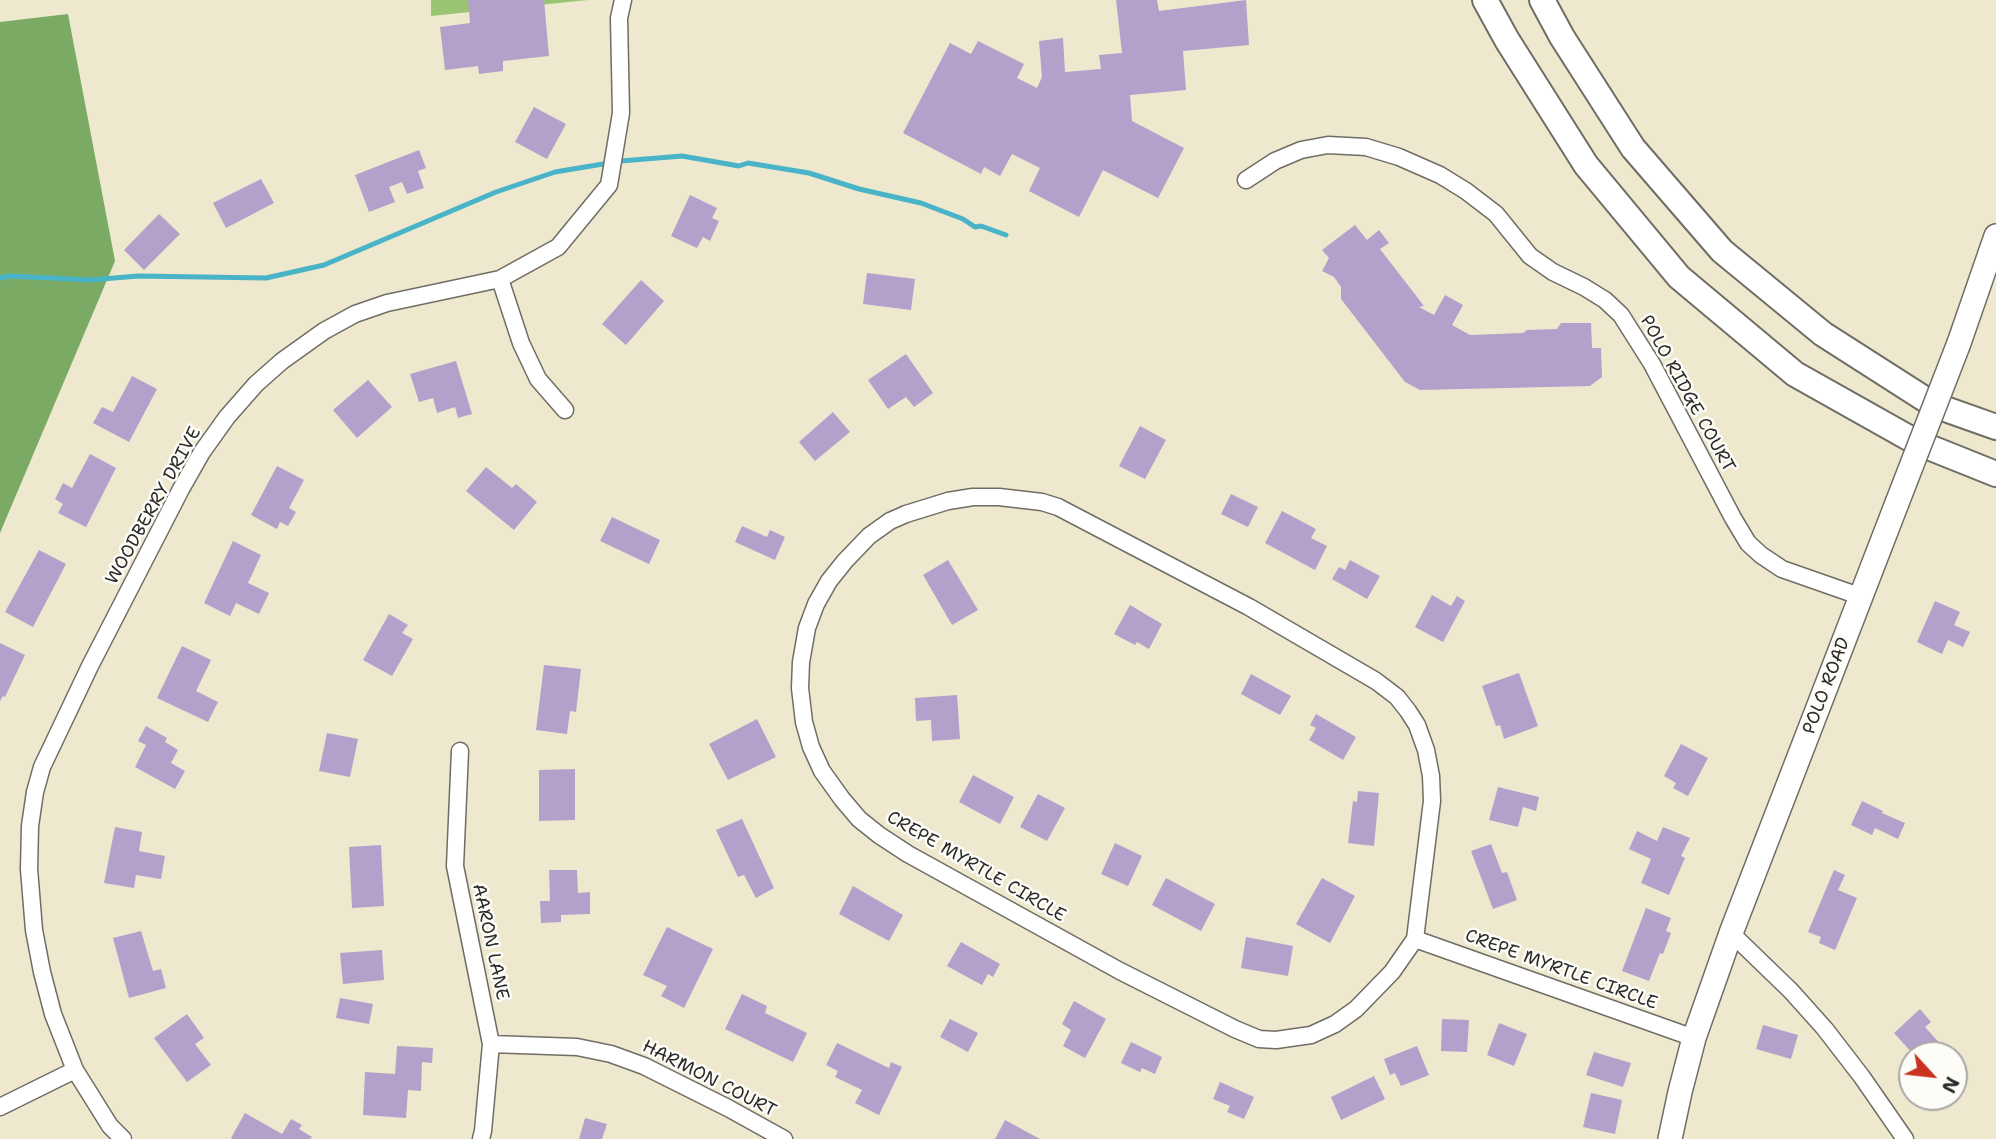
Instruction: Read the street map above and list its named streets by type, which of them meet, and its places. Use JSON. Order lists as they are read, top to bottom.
{
  "streets": {
    "main road": ["POLO ROAD"],
    "street": [
      "POLO RIDGE COURT",
      "WOODBERRY DRIVE",
      "CREPE MYRTLE CIRCLE",
      "AARON LANE",
      "HARMON COURT"
    ]
  },
  "crossings": [
    ["POLO RIDGE COURT", "POLO ROAD"],
    ["POLO ROAD", "CREPE MYRTLE CIRCLE"],
    ["AARON LANE", "HARMON COURT"]
  ],
  "north": "bottom right"
}
